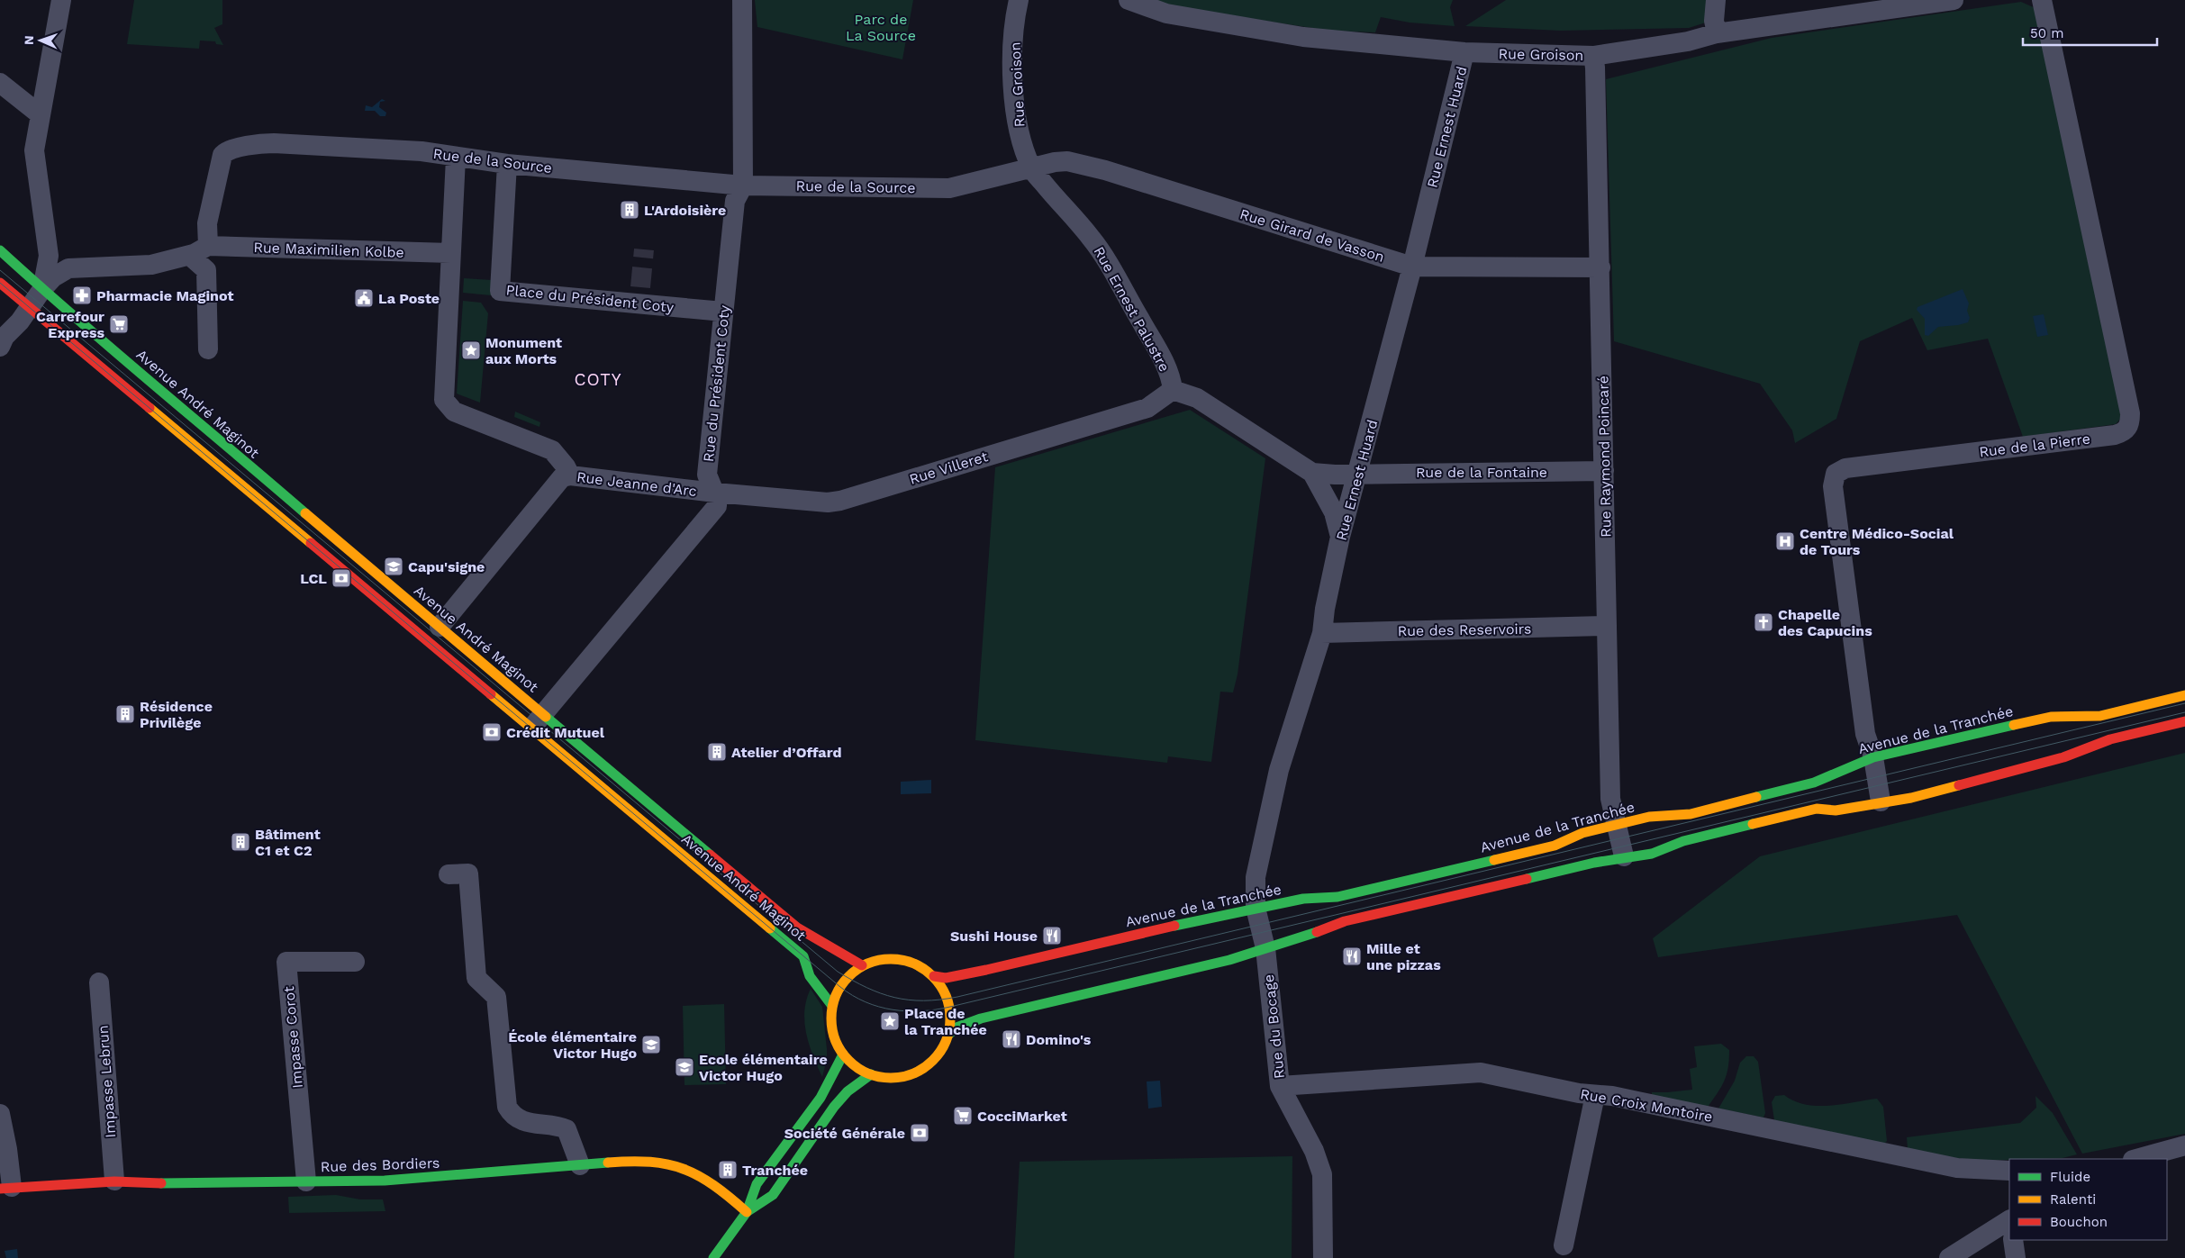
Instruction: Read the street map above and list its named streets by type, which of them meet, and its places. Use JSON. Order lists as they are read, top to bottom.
{
  "streets": {
    "main road": ["Avenue André Maginot", "Avenue de la Tranchée", "Rue des Bordiers"],
    "street": [
      "Rue Groison",
      "Rue Ernest Huard",
      "Rue de la Source",
      "Rue Girard de Vasson",
      "Rue Maximilien Kolbe",
      "Place du Président Coty",
      "Rue Ernest Palustre",
      "Rue du Président Coty",
      "Rue de la Pierre",
      "Rue Raymond Poincaré",
      "Rue Villeret",
      "Rue de la Fontaine",
      "Rue Jeanne d'Arc",
      "Rue des Reservoirs",
      "Rue du Bocage",
      "Impasse Corot",
      "Impasse Lebrun",
      "Rue Croix Montoire"
    ]
  },
  "crossings": [
    ["Rue Groison", "Rue Ernest Huard"],
    ["Rue Groison", "Rue de la Source"],
    ["Rue Groison", "Rue Girard de Vasson"],
    ["Rue Groison", "Rue Ernest Palustre"],
    ["Rue Groison", "Rue Raymond Poincaré"],
    ["Rue Ernest Huard", "Rue Girard de Vasson"],
    ["Rue Ernest Huard", "Rue Ernest Palustre"],
    ["Rue Ernest Huard", "Rue de la Fontaine"],
    ["Rue Ernest Huard", "Rue des Reservoirs"],
    ["Rue Ernest Huard", "Avenue de la Tranchée"],
    ["Rue Ernest Huard", "Rue du Bocage"],
    ["Rue de la Source", "Rue Girard de Vasson"],
    ["Rue de la Source", "Rue Maximilien Kolbe"],
    ["Rue de la Source", "Place du Président Coty"],
    ["Rue de la Source", "Rue Ernest Palustre"],
    ["Rue de la Source", "Rue du Président Coty"],
    ["Rue Girard de Vasson", "Rue Ernest Palustre"],
    ["Rue Girard de Vasson", "Rue Raymond Poincaré"],
    ["Place du Président Coty", "Rue du Président Coty"],
    ["Rue Ernest Palustre", "Rue Villeret"],
    ["Rue Ernest Palustre", "Rue de la Fontaine"],
    ["Rue du Président Coty", "Avenue André Maginot"],
    ["Rue du Président Coty", "Rue Villeret"],
    ["Rue du Président Coty", "Rue Jeanne d'Arc"],
    ["Avenue André Maginot", "Rue Jeanne d'Arc"],
    ["Avenue André Maginot", "Avenue de la Tranchée"],
    ["Rue de la Pierre", "Avenue de la Tranchée"],
    ["Rue Raymond Poincaré", "Rue de la Fontaine"],
    ["Rue Raymond Poincaré", "Rue des Reservoirs"],
    ["Rue Raymond Poincaré", "Avenue de la Tranchée"],
    ["Rue Villeret", "Rue Jeanne d'Arc"],
    ["Avenue de la Tranchée", "Rue du Bocage"],
    ["Rue du Bocage", "Rue Croix Montoire"],
    ["Impasse Corot", "Rue des Bordiers"],
    ["Impasse Lebrun", "Rue des Bordiers"]
  ],
  "districts": ["COTY"],
  "parks": ["Parc de La Source"],
  "places": {
    "building": [
      "L'Ardoisière",
      "Résidence Privilège",
      "Atelier d’Offard",
      "Bâtiment C1 et C2",
      "Tranchée"
    ],
    "pharmacy": ["Pharmacie Maginot"],
    "public building": ["La Poste"],
    "supermarket": ["Carrefour Express", "CocciMarket"],
    "place": ["Monument aux Morts", "Place de la Tranchée"],
    "hospital": ["Centre Médico-Social de Tours"],
    "school or university": ["Capu'signe", "École élémentaire Victor Hugo", "Ecole élémentaire Victor Hugo"],
    "bank": ["LCL", "Crédit Mutuel", "Société Générale"],
    "church": ["Chapelle des Capucins"],
    "restaurant": ["Sushi House", "Mille et une pizzas", "Domino's"]
  },
  "legend": ["Fluide", "Ralenti", "Bouchon"],
  "scale_bar": "50 m",
  "north": "left"
}
